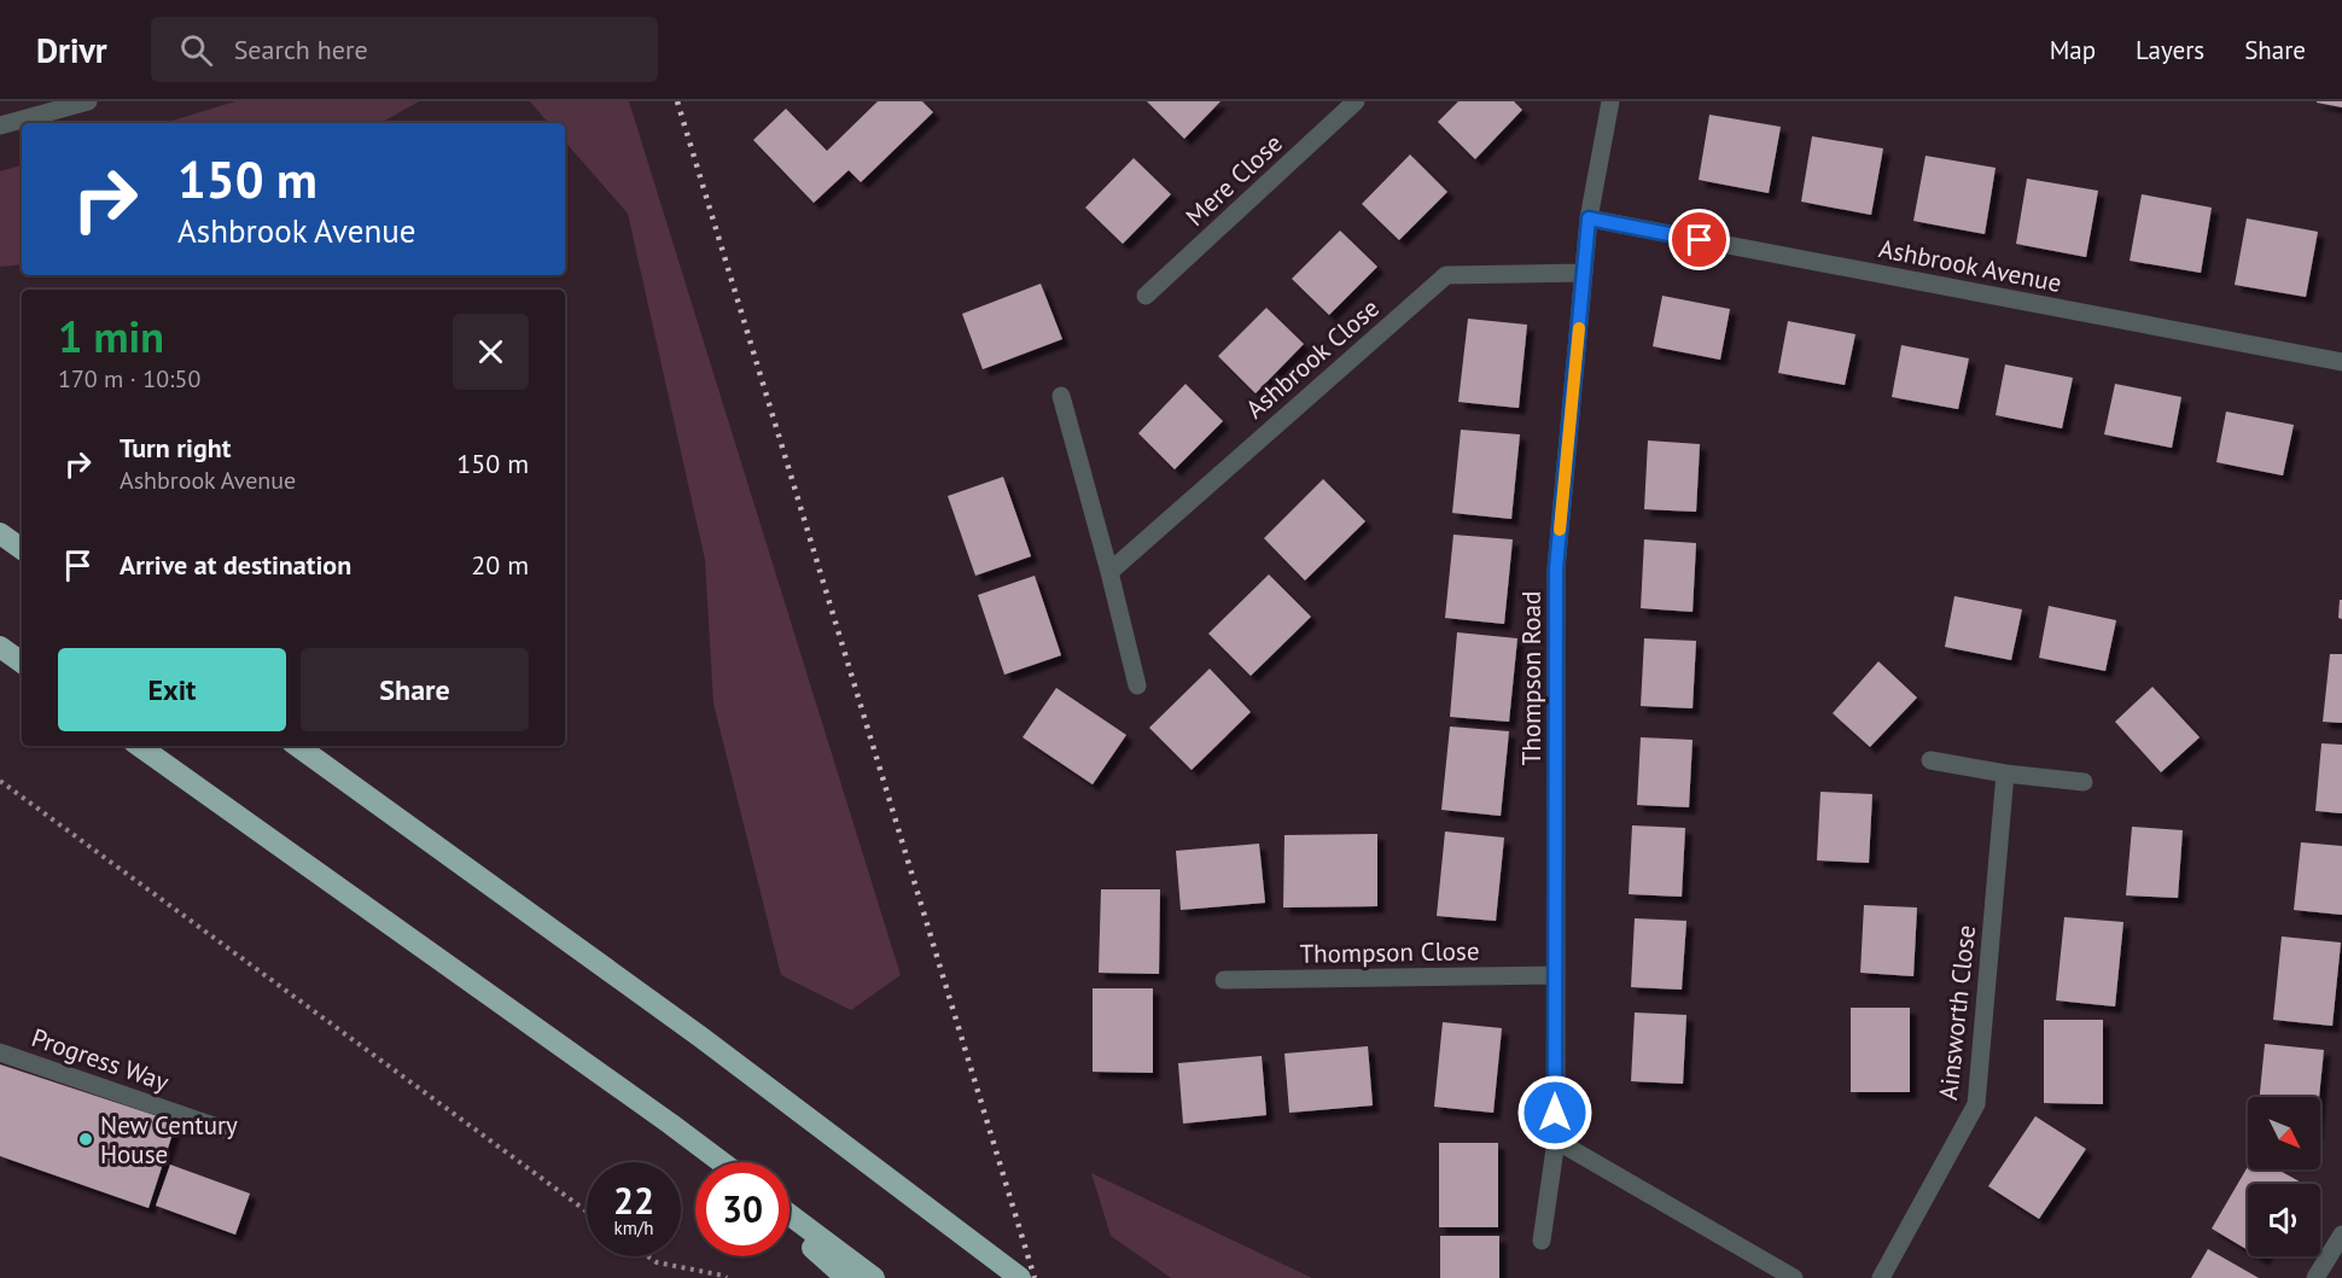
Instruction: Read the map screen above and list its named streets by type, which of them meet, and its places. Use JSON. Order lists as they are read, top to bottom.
{
  "streets": {
    "street": [
      "Mere Close",
      "Ashbrook Avenue",
      "Ashbrook Close",
      "Thompson Road",
      "Thompson Close",
      "Ainsworth Close",
      "Progress Way"
    ]
  },
  "crossings": [
    ["Ashbrook Avenue", "Thompson Road"],
    ["Ashbrook Close", "Thompson Road"],
    ["Thompson Road", "Thompson Close"]
  ],
  "places": ["New Century House"],
  "north": "bottom right",
  "page": {
    "header": "Drivr",
    "search": "Search here",
    "nav": ["Map", "Layers", "Share"],
    "turn": ["150 m", "Ashbrook Avenue"],
    "heading": ["1 min", "170 m · 10:50"],
    "list": [
      {
        "name": "Turn right",
        "note": "Ashbrook Avenue",
        "value": "150 m"
      },
      {
        "name": "Arrive at destination",
        "value": "20 m"
      }
    ],
    "buttons": ["Exit", "Share"],
    "speed": "22 km/h",
    "limit": "30"
  }
}
